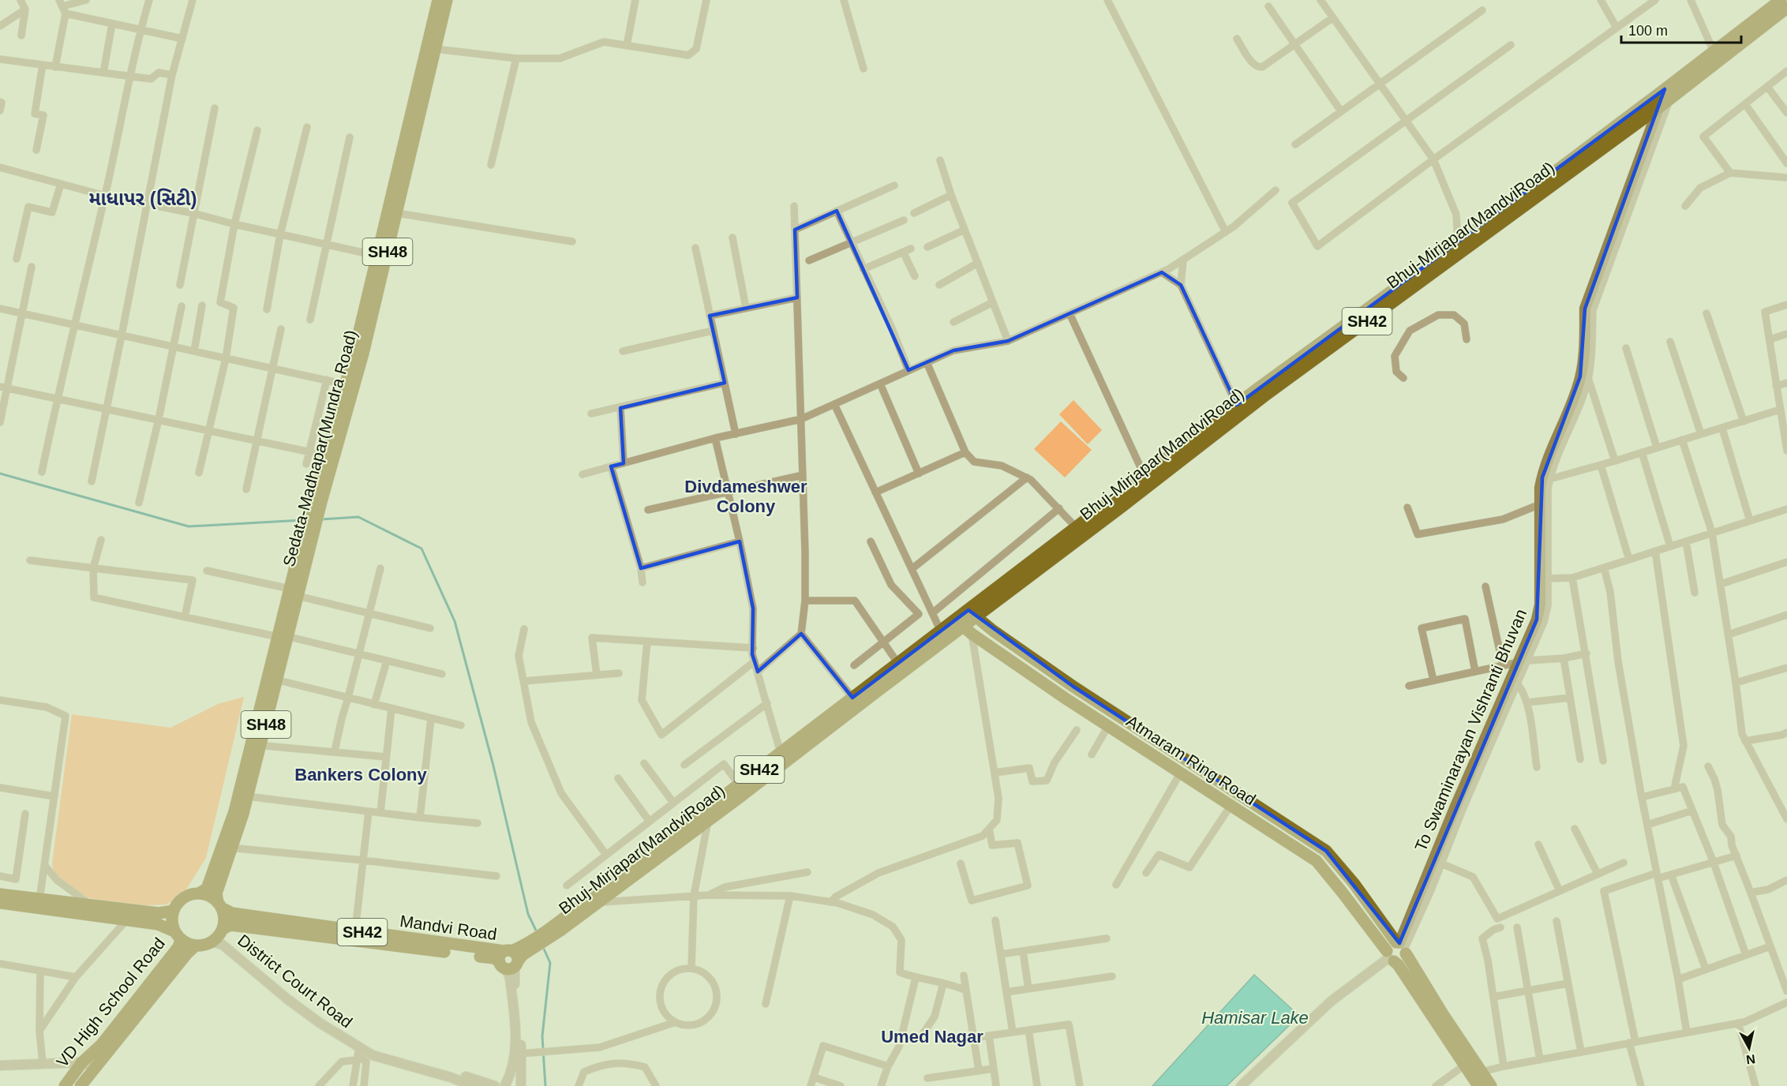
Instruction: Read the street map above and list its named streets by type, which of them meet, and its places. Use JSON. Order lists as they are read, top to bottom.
{
  "streets": {
    "main road": [
      "Bhuj-Mirjapar(MandviRoad)",
      "SH48",
      "SH42",
      "Sedata-Madhapar(Mundra Road)",
      "To Swaminarayan Vishranti Bhuvan",
      "Atmaram Ring Road",
      "Mandvi Road",
      "VD High School Road"
    ],
    "street": ["District Court Road"]
  },
  "crossings": [
    ["Bhuj-Mirjapar(MandviRoad)", "SH42"],
    ["Bhuj-Mirjapar(MandviRoad)", "To Swaminarayan Vishranti Bhuvan"],
    ["Bhuj-Mirjapar(MandviRoad)", "Atmaram Ring Road"],
    ["SH42", "Mandvi Road"],
    ["Sedata-Madhapar(Mundra Road)", "Mandvi Road"],
    ["Sedata-Madhapar(Mundra Road)", "District Court Road"],
    ["Sedata-Madhapar(Mundra Road)", "VD High School Road"],
    ["To Swaminarayan Vishranti Bhuvan", "Atmaram Ring Road"],
    ["Mandvi Road", "District Court Road"],
    ["Mandvi Road", "VD High School Road"],
    ["District Court Road", "VD High School Road"]
  ],
  "districts": [
    "માધાપર (સિટી)",
    "Divdameshwer Colony",
    "Bankers Colony",
    "Umed Nagar"
  ],
  "water": ["Hamisar Lake"],
  "scale_bar": "100 m",
  "north": "bottom"
}
